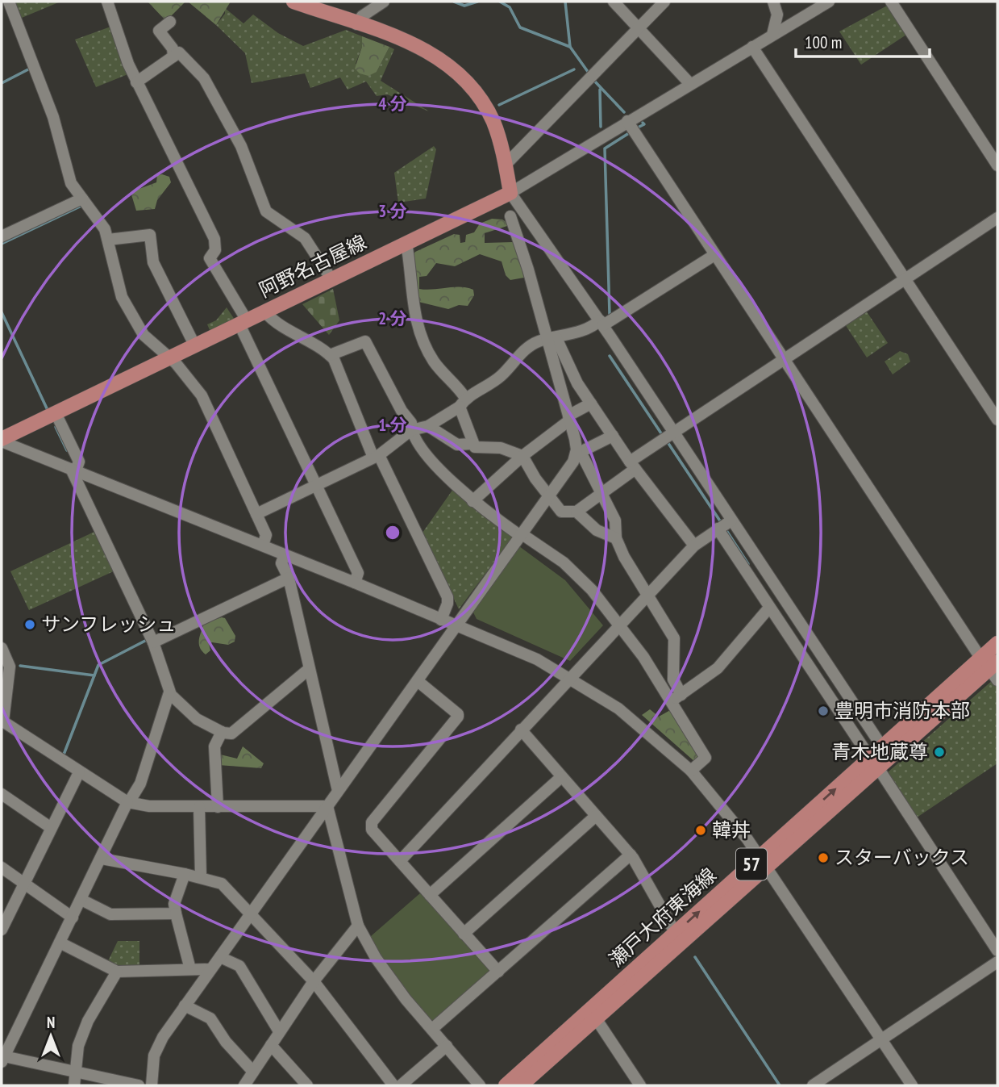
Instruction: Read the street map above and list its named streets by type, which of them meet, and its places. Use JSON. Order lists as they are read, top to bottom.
{
  "streets": {
    "main road": ["阿野名古屋線", "57", "瀬戸大府東海線"]
  },
  "places": [
    "サンフレッシュ",
    "豊明市消防本部",
    "青木地蔵尊",
    "韓丼",
    "スターバックス"
  ],
  "scale_bar": "100 m",
  "north": "top",
  "rings": [
    "4 分",
    "3 分",
    "2 分",
    "1 分"
  ]
}
